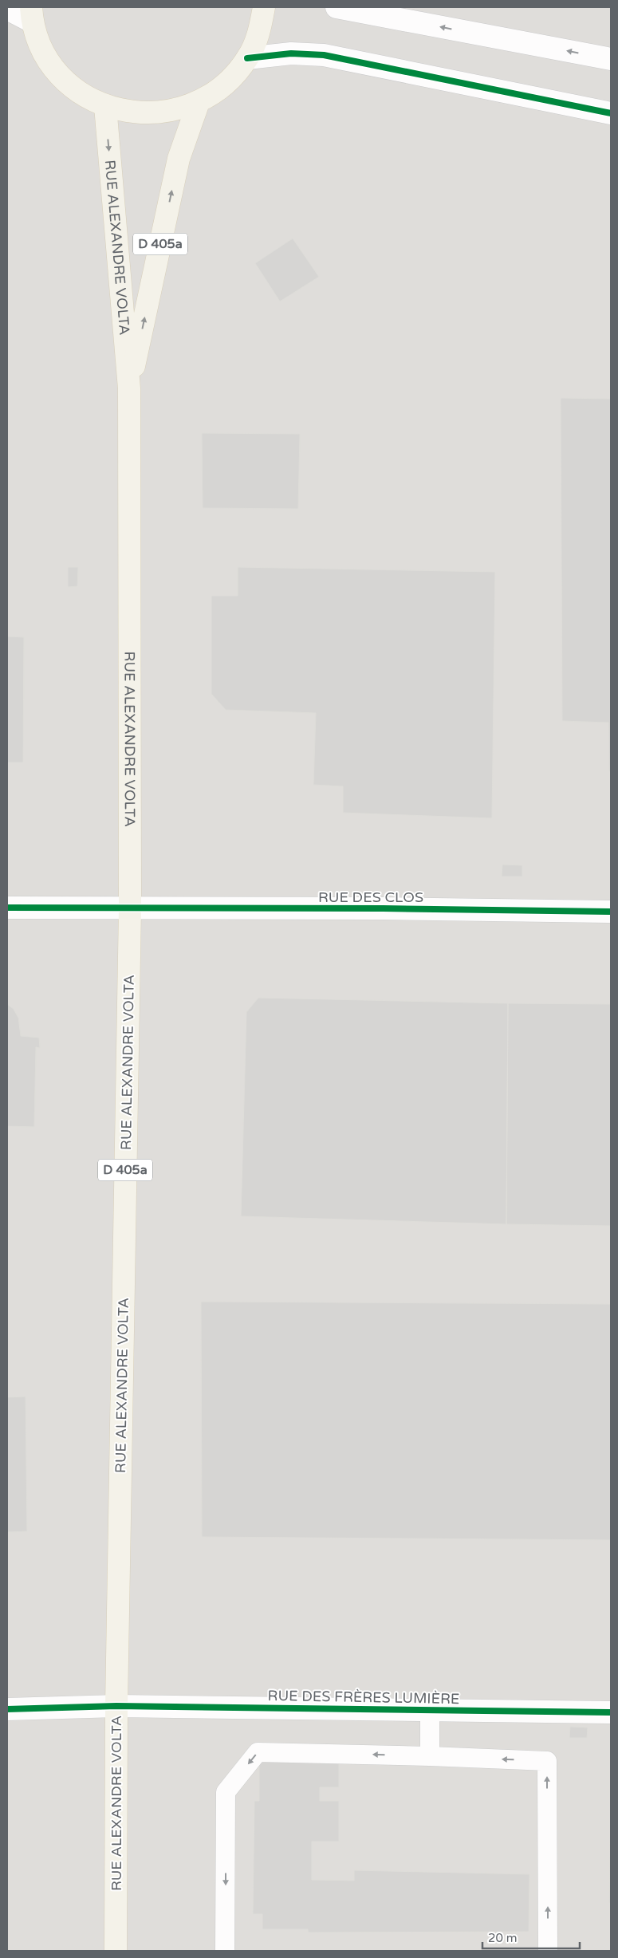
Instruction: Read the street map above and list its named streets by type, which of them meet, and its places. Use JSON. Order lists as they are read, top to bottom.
{
  "streets": {
    "main road": ["D 405a", "RUE ALEXANDRE VOLTA"],
    "street": ["RUE DES CLOS", "RUE DES FRÈRES LUMIÈRE"]
  },
  "crossings": [
    ["RUE ALEXANDRE VOLTA", "RUE DES CLOS"],
    ["RUE ALEXANDRE VOLTA", "RUE DES FRÈRES LUMIÈRE"]
  ],
  "scale_bar": "20 m"
}
